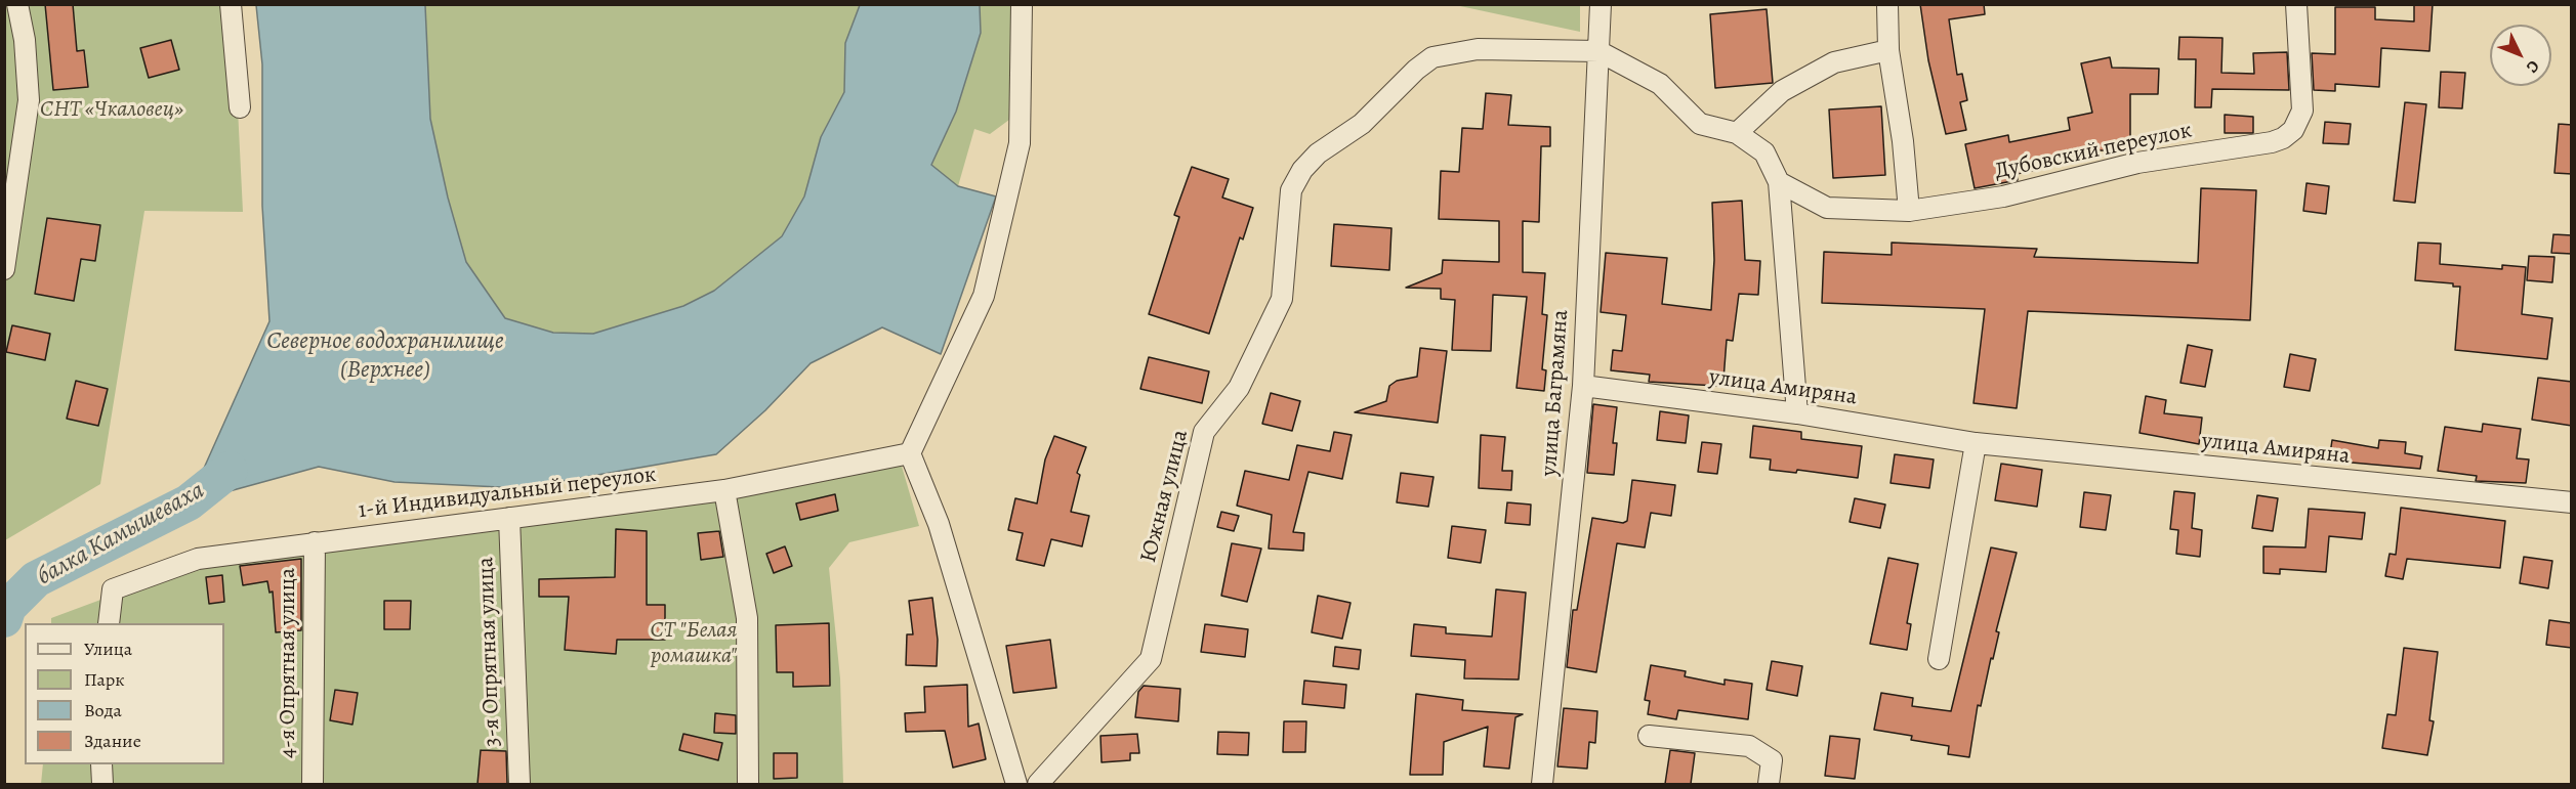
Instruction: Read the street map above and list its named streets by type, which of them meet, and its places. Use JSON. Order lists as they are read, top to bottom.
{
  "streets": {
    "street": [
      "Дубовский переулок",
      "улица Амиряна",
      "улица Баграмяна",
      "1-й Индивидуальный переулок",
      "Южная улица",
      "3-я Опрятная улица",
      "4-я Опрятная улица"
    ]
  },
  "crossings": [
    ["улица Амиряна", "улица Баграмяна"],
    ["улица Баграмяна", "Южная улица"],
    ["1-й Индивидуальный переулок", "3-я Опрятная улица"],
    ["1-й Индивидуальный переулок", "4-я Опрятная улица"]
  ],
  "water": ["Северное водохранилище (Верхнее)", "балка Камышеваха"],
  "parks": ["СНТ «Чкаловец»", "СТ \"Белая ромашка\""],
  "legend": [
    "Улица",
    "Парк",
    "Вода",
    "Здание"
  ],
  "north": "bottom right"
}
